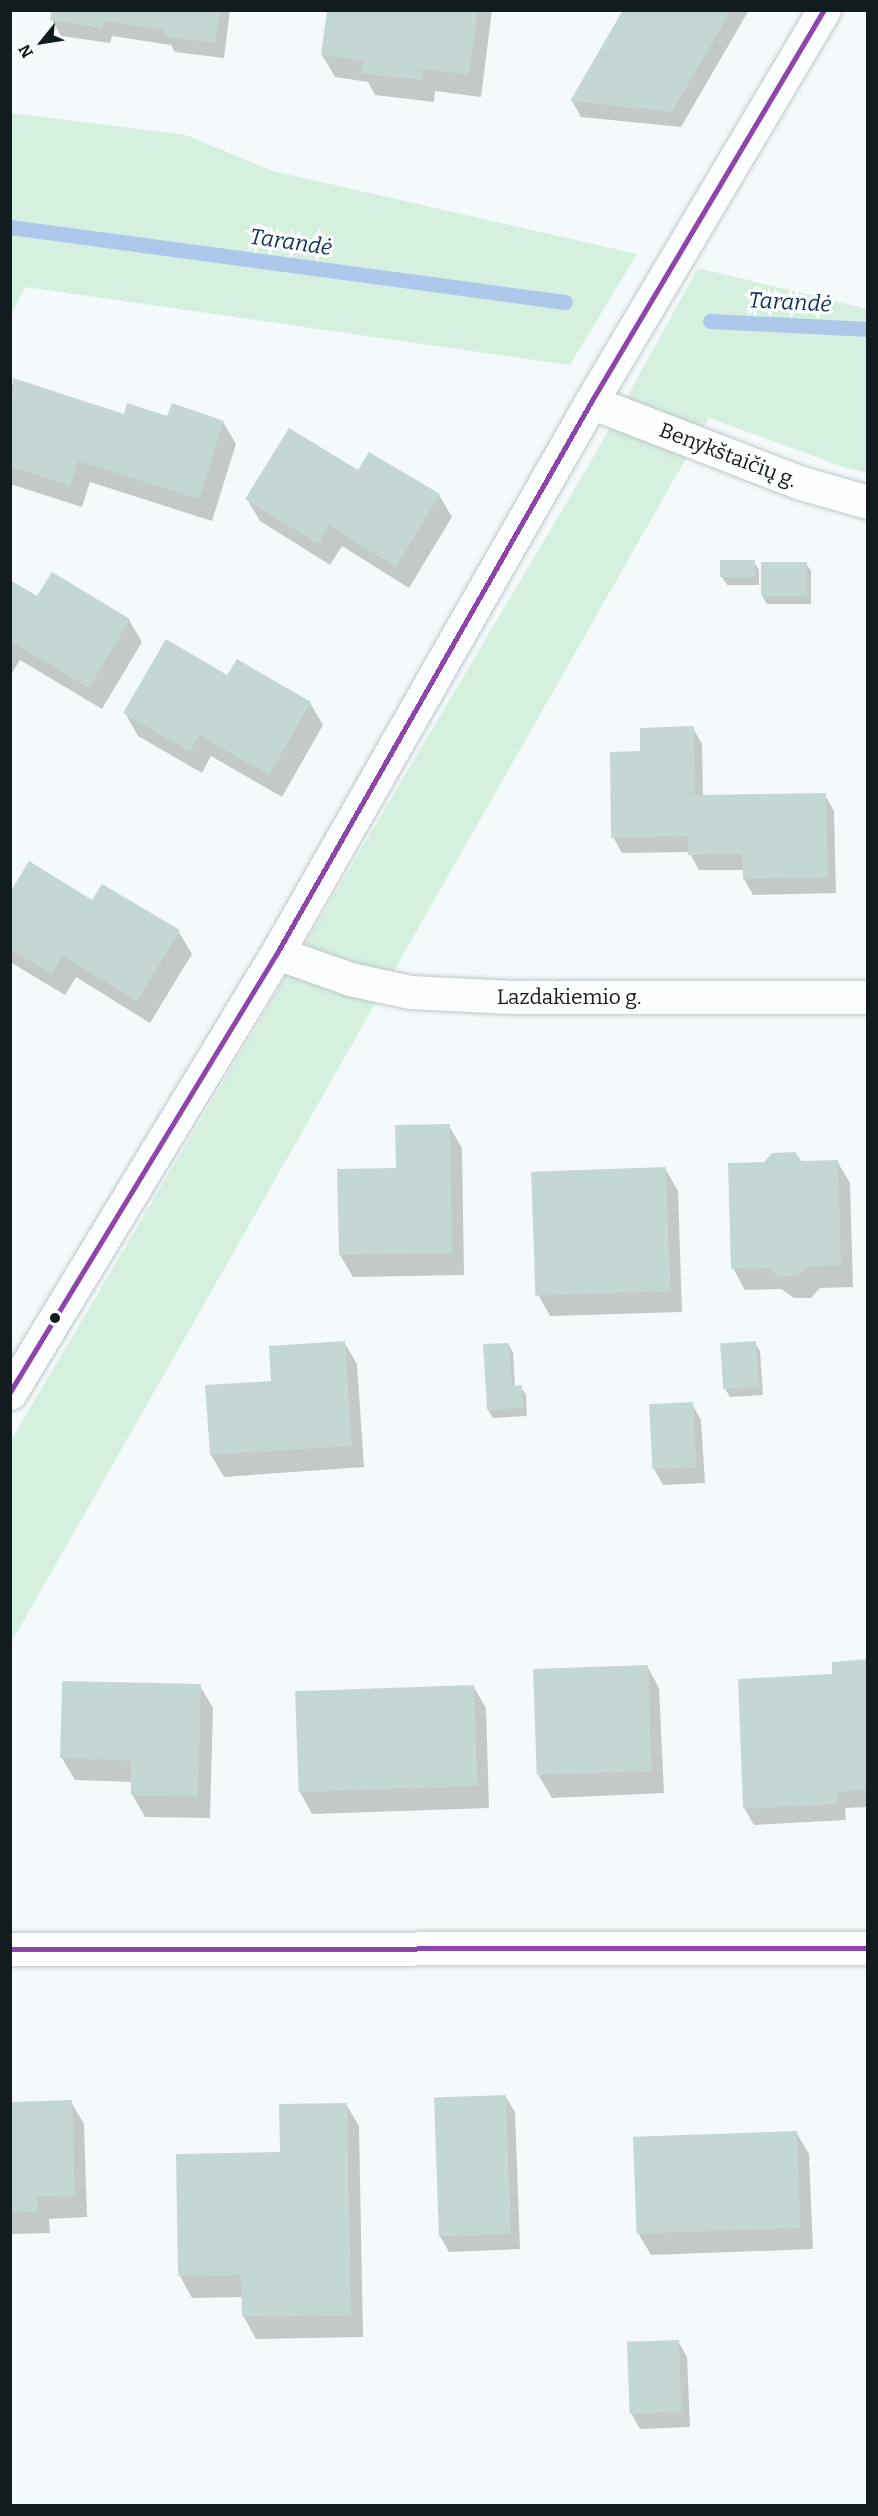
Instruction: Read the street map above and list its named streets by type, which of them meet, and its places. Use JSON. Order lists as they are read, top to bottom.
{
  "streets": {
    "street": ["Benykštaičių g.", "Lazdakiemio g."]
  },
  "water": ["Tarandė"],
  "north": "bottom left"
}
